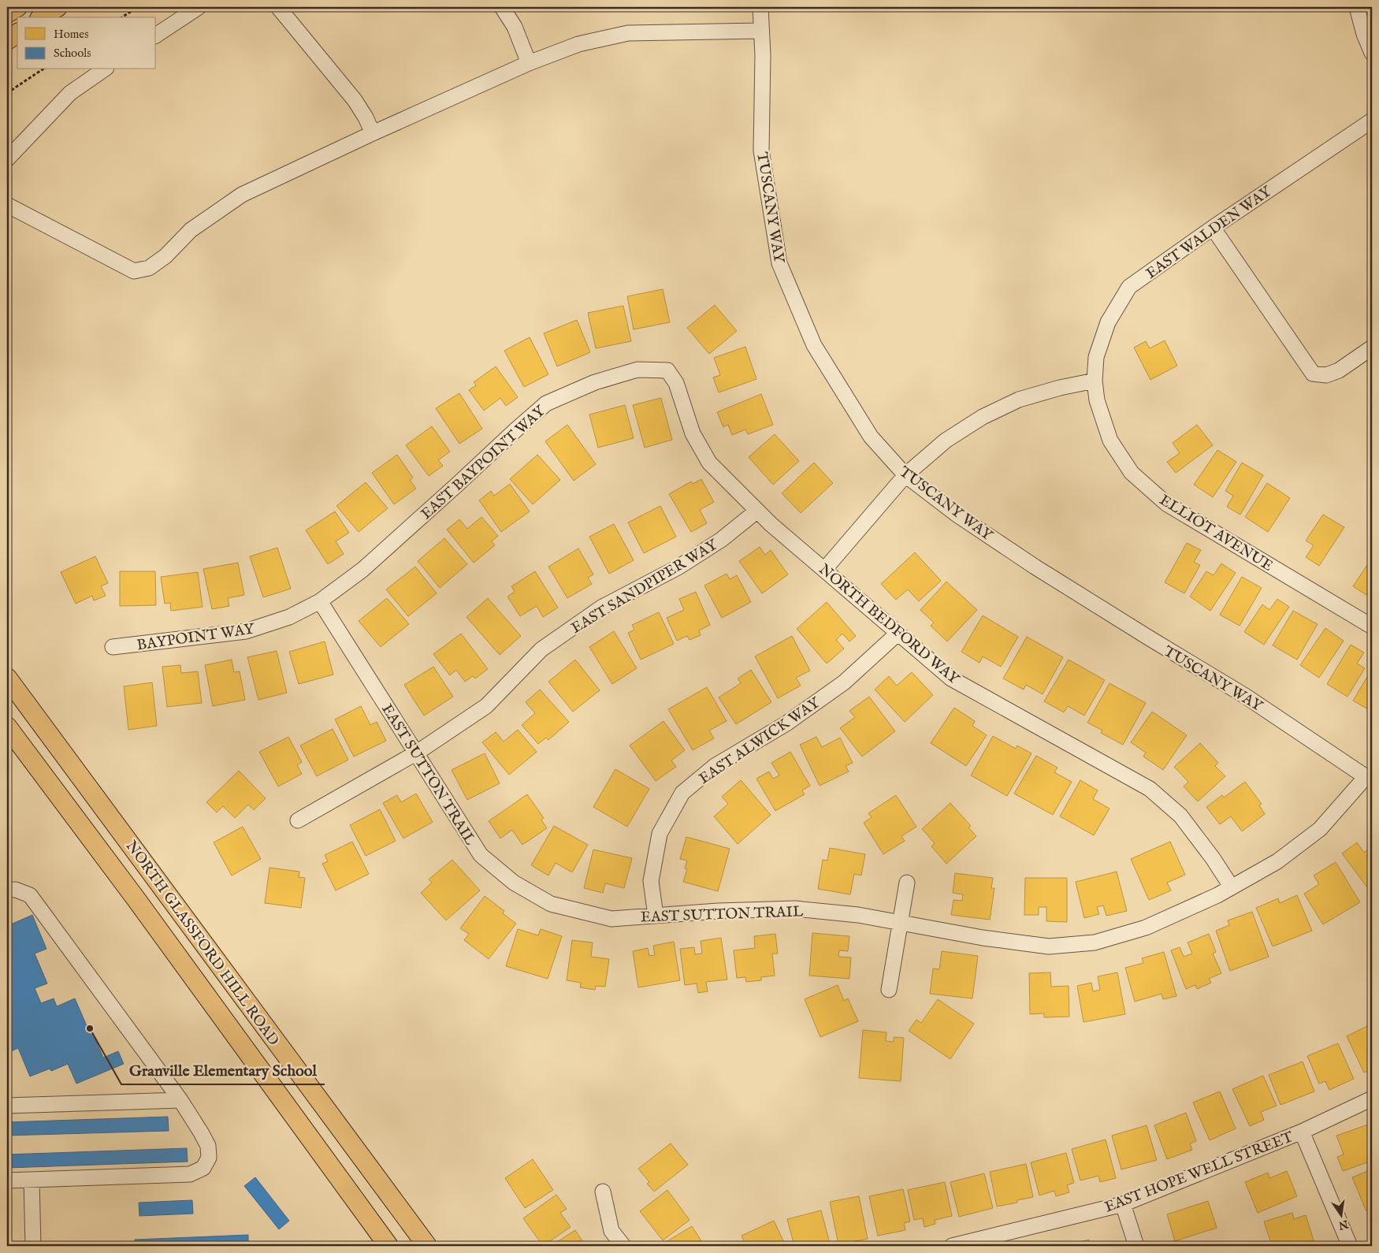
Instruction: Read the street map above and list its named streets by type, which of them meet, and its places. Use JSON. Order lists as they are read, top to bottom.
{
  "streets": {
    "main road": ["NORTH GLASSFORD HILL ROAD"],
    "street": [
      "TUSCANY WAY",
      "EAST WALDEN WAY",
      "EAST BAYPOINT WAY",
      "ELLIOT AVENUE",
      "EAST SANDPIPER WAY",
      "NORTH BEDFORD WAY",
      "BAYPOINT WAY",
      "EAST ALWICK WAY",
      "EAST SUTTON TRAIL",
      "EAST HOPE WELL STREET"
    ]
  },
  "crossings": [
    ["TUSCANY WAY", "EAST SUTTON TRAIL"],
    ["EAST WALDEN WAY", "ELLIOT AVENUE"],
    ["EAST BAYPOINT WAY", "NORTH BEDFORD WAY"],
    ["EAST BAYPOINT WAY", "BAYPOINT WAY"],
    ["EAST BAYPOINT WAY", "EAST SUTTON TRAIL"],
    ["EAST SANDPIPER WAY", "NORTH BEDFORD WAY"],
    ["EAST SANDPIPER WAY", "EAST SUTTON TRAIL"],
    ["NORTH BEDFORD WAY", "EAST ALWICK WAY"],
    ["NORTH BEDFORD WAY", "EAST SUTTON TRAIL"],
    ["BAYPOINT WAY", "EAST SUTTON TRAIL"],
    ["EAST ALWICK WAY", "EAST SUTTON TRAIL"]
  ],
  "places": ["Granville Elementary School"],
  "legend": ["Homes", "Schools"],
  "north": "bottom"
}
